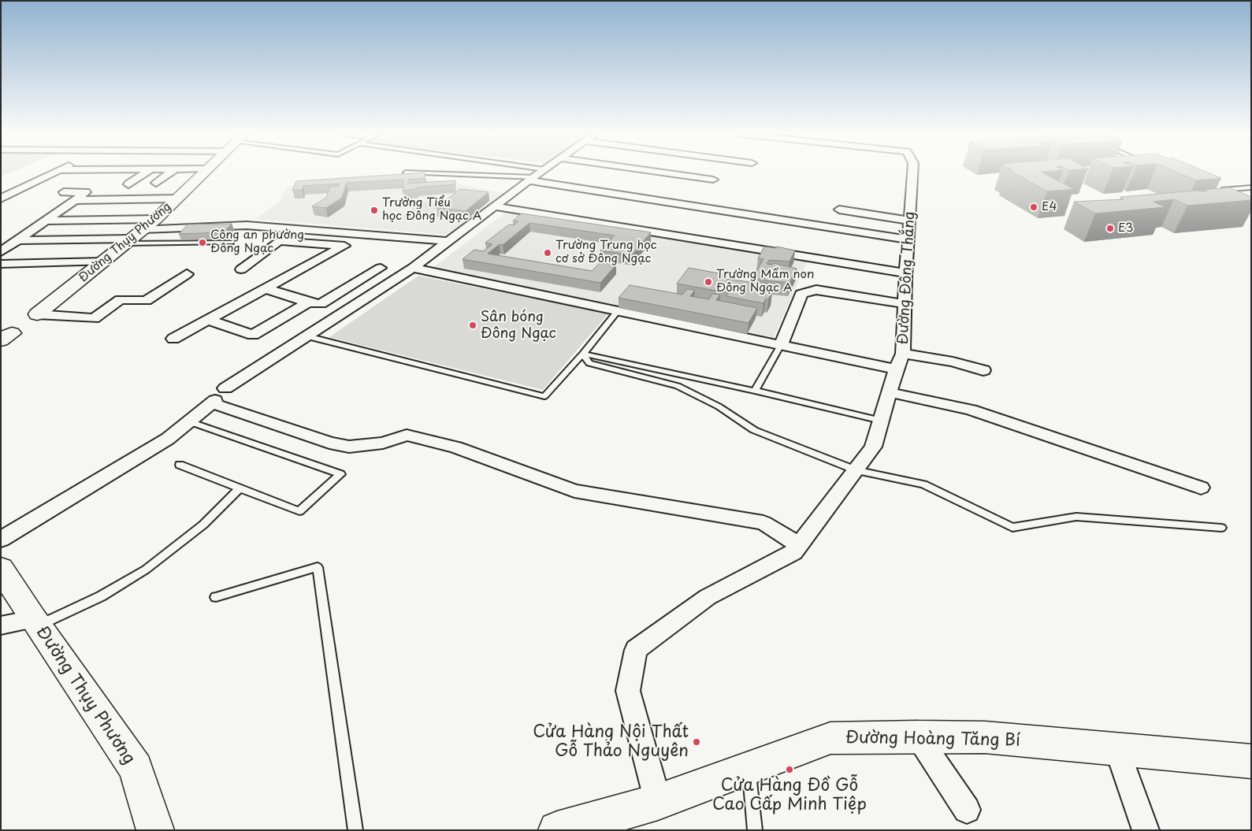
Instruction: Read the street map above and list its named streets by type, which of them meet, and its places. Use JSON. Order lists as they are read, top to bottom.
{
  "streets": {
    "main road": ["Đường Thụy Phương", "Đường Hoàng Tăng Bí"],
    "street": ["Đường Đông Thắng"]
  },
  "crossings": [
    ["Đường Đông Thắng", "Đường Hoàng Tăng Bí"]
  ],
  "places": [
    "E4",
    "Trường Tiểu học Đông Ngạc A",
    "E3",
    "Công an phường Đông Ngạc",
    "Trường Trung học cơ sở Đông Ngạc",
    "Trường Mầm non Đông Ngạc A",
    "Sân bóng Đông Ngạc",
    "Cửa Hàng Nội Thất Gỗ Thảo Nguyên",
    "Cửa Hàng Đồ Gỗ Cao Cấp Minh Tiệp"
  ]
}
